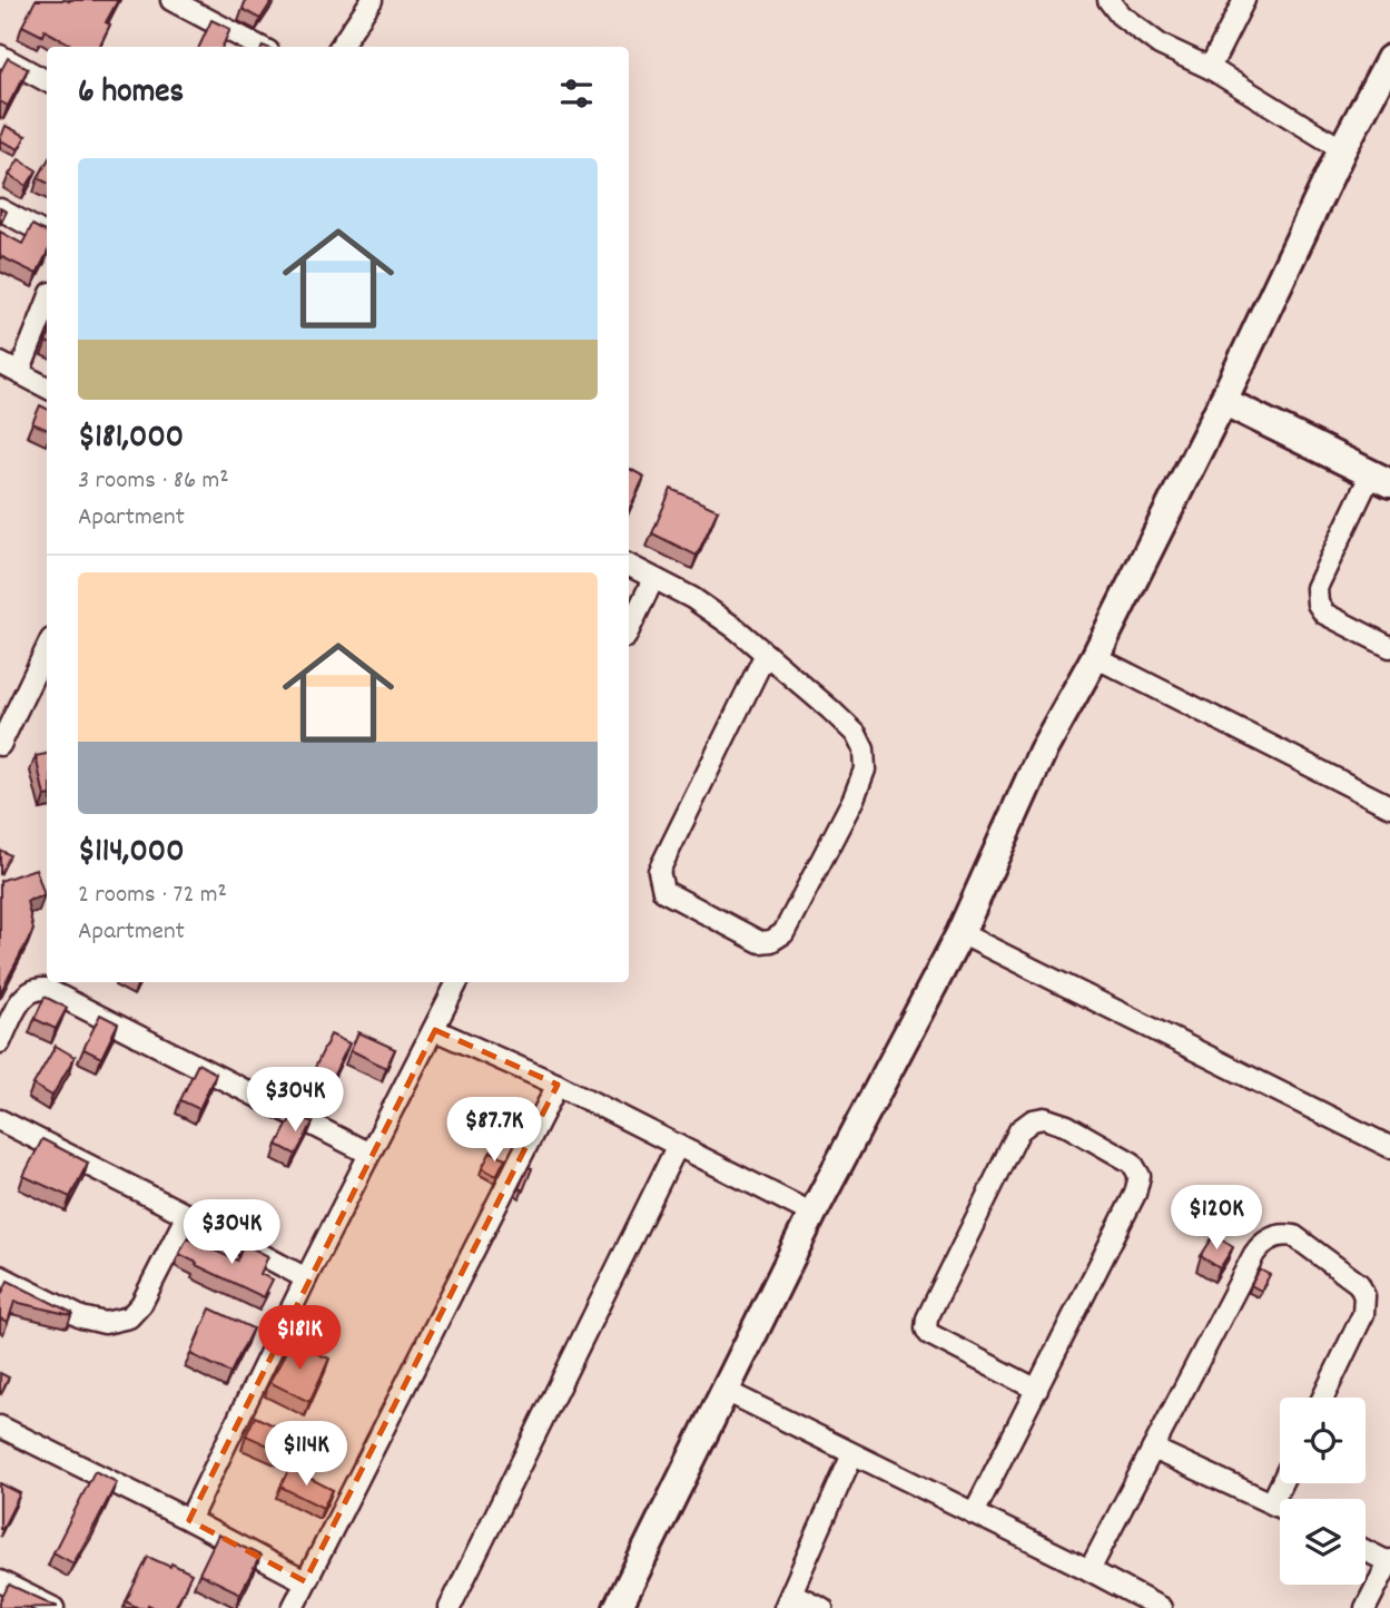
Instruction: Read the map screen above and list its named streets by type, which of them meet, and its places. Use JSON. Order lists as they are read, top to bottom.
{
  "page": {
    "heading": "6 homes",
    "list": [
      {
        "name": "$181,000",
        "note": "3 rooms · 86 m² · Apartment"
      },
      {
        "name": "$114,000",
        "note": "2 rooms · 72 m² · Apartment"
      }
    ],
    "price": [
      "$304K",
      "$87.7K",
      "$120K",
      "$304K",
      "$181K",
      "$114K"
    ]
  }
}
